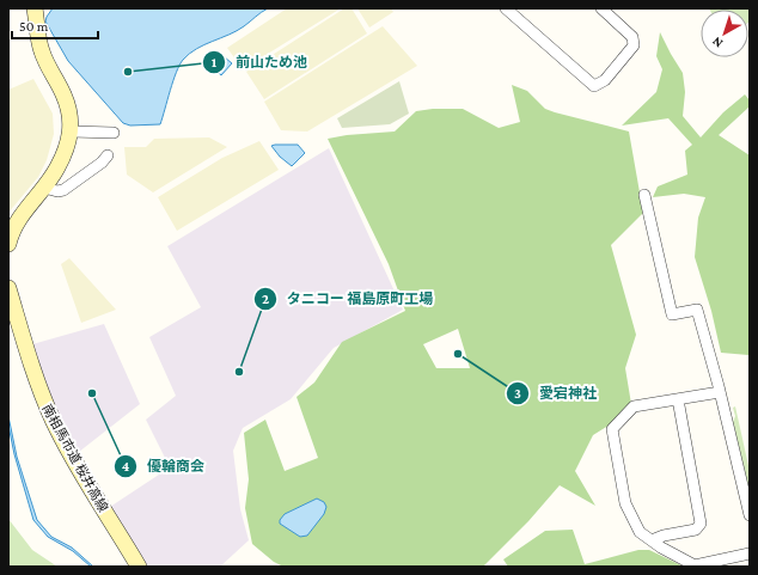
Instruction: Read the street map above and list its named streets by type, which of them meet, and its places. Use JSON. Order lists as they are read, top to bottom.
{
  "streets": {
    "street": ["南相馬市道 桜井高線"]
  },
  "places": [
    "前山ため池",
    "愛宕神社",
    "タニコー 福島原町工場",
    "優輪商会"
  ],
  "scale_bar": "50 m",
  "north": "bottom left"
}
